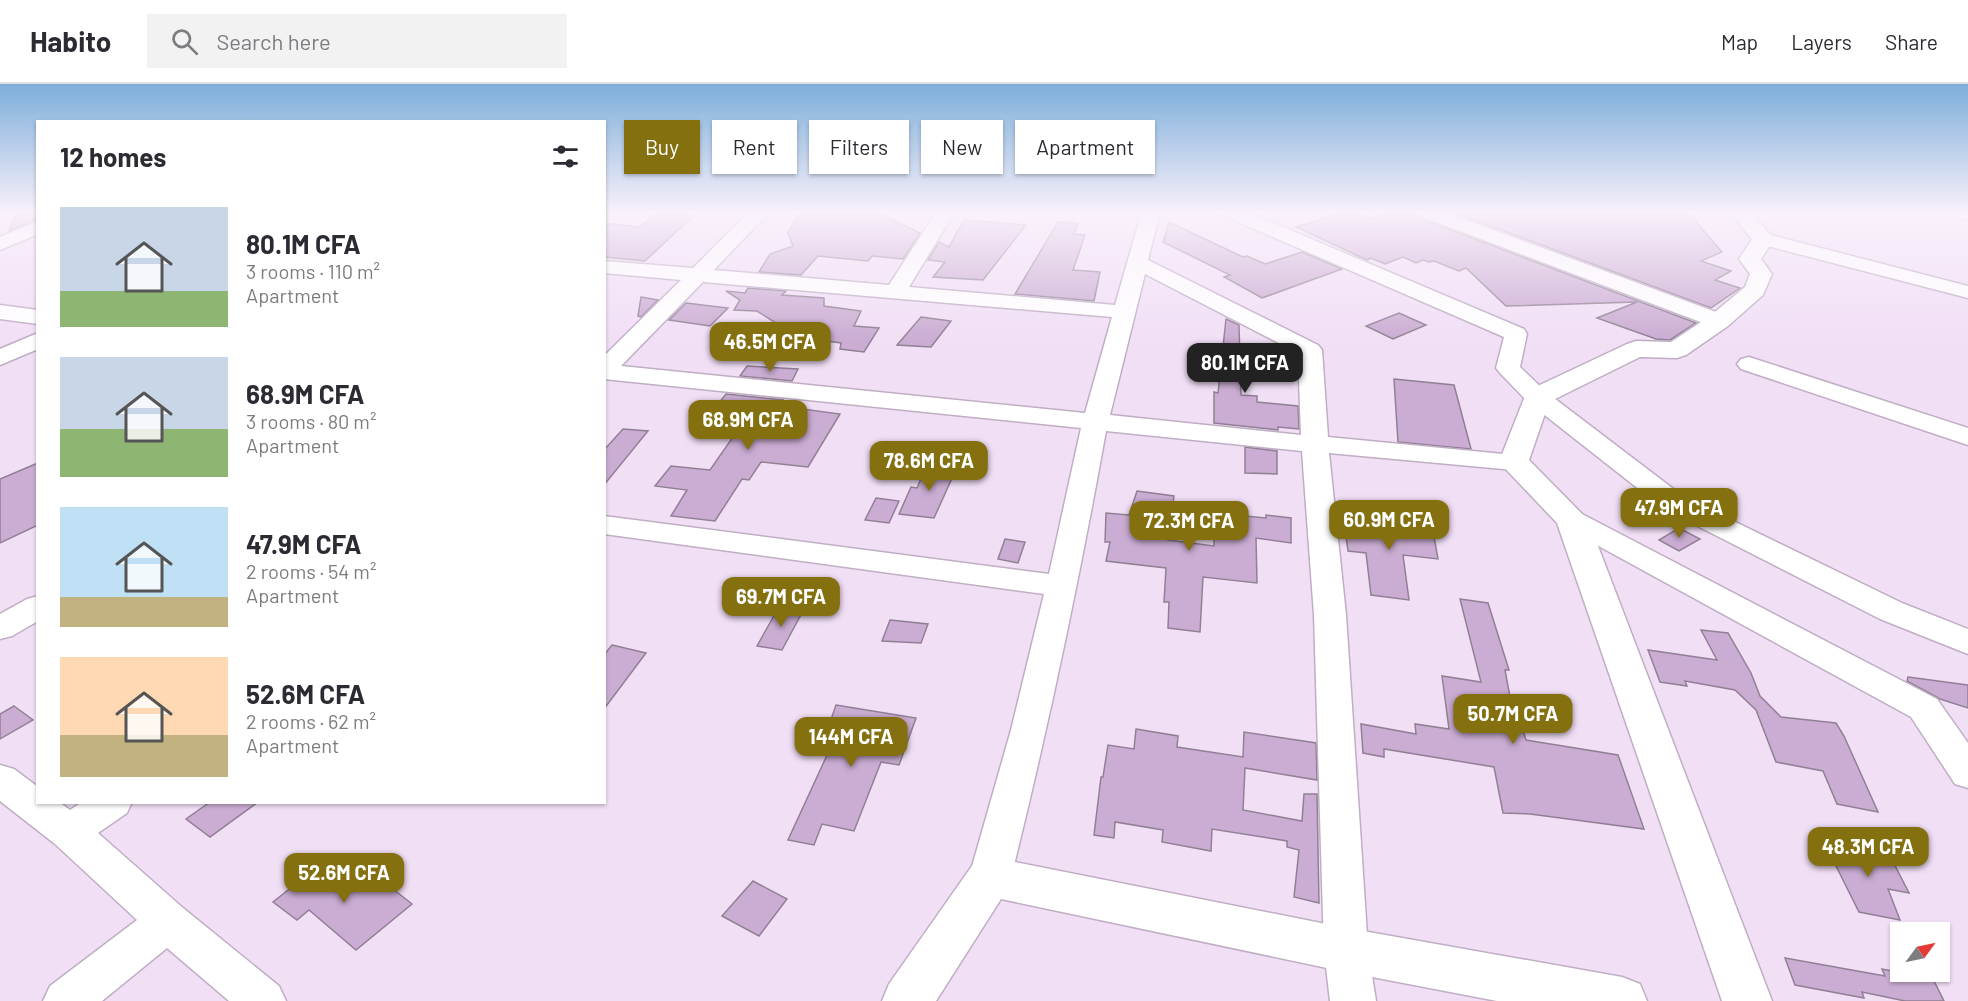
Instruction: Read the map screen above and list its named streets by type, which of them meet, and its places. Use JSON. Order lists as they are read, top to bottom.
{
  "north": "top right",
  "page": {
    "header": "Habito",
    "search": "Search here",
    "nav": ["Map", "Layers", "Share"],
    "chip": [
      "Buy",
      "Rent",
      "Filters",
      "New",
      "Apartment"
    ],
    "heading": "12 homes",
    "list": [
      {
        "name": "80.1M CFA",
        "note": "3 rooms · 110 m² · Apartment"
      },
      {
        "name": "68.9M CFA",
        "note": "3 rooms · 80 m² · Apartment"
      },
      {
        "name": "47.9M CFA",
        "note": "2 rooms · 54 m² · Apartment"
      },
      {
        "name": "52.6M CFA",
        "note": "2 rooms · 62 m² · Apartment"
      }
    ],
    "price": [
      "46.5M CFA",
      "80.1M CFA",
      "68.9M CFA",
      "78.6M CFA",
      "47.9M CFA",
      "60.9M CFA",
      "72.3M CFA",
      "69.7M CFA",
      "50.7M CFA",
      "144M CFA",
      "48.3M CFA",
      "52.6M CFA"
    ]
  }
}
